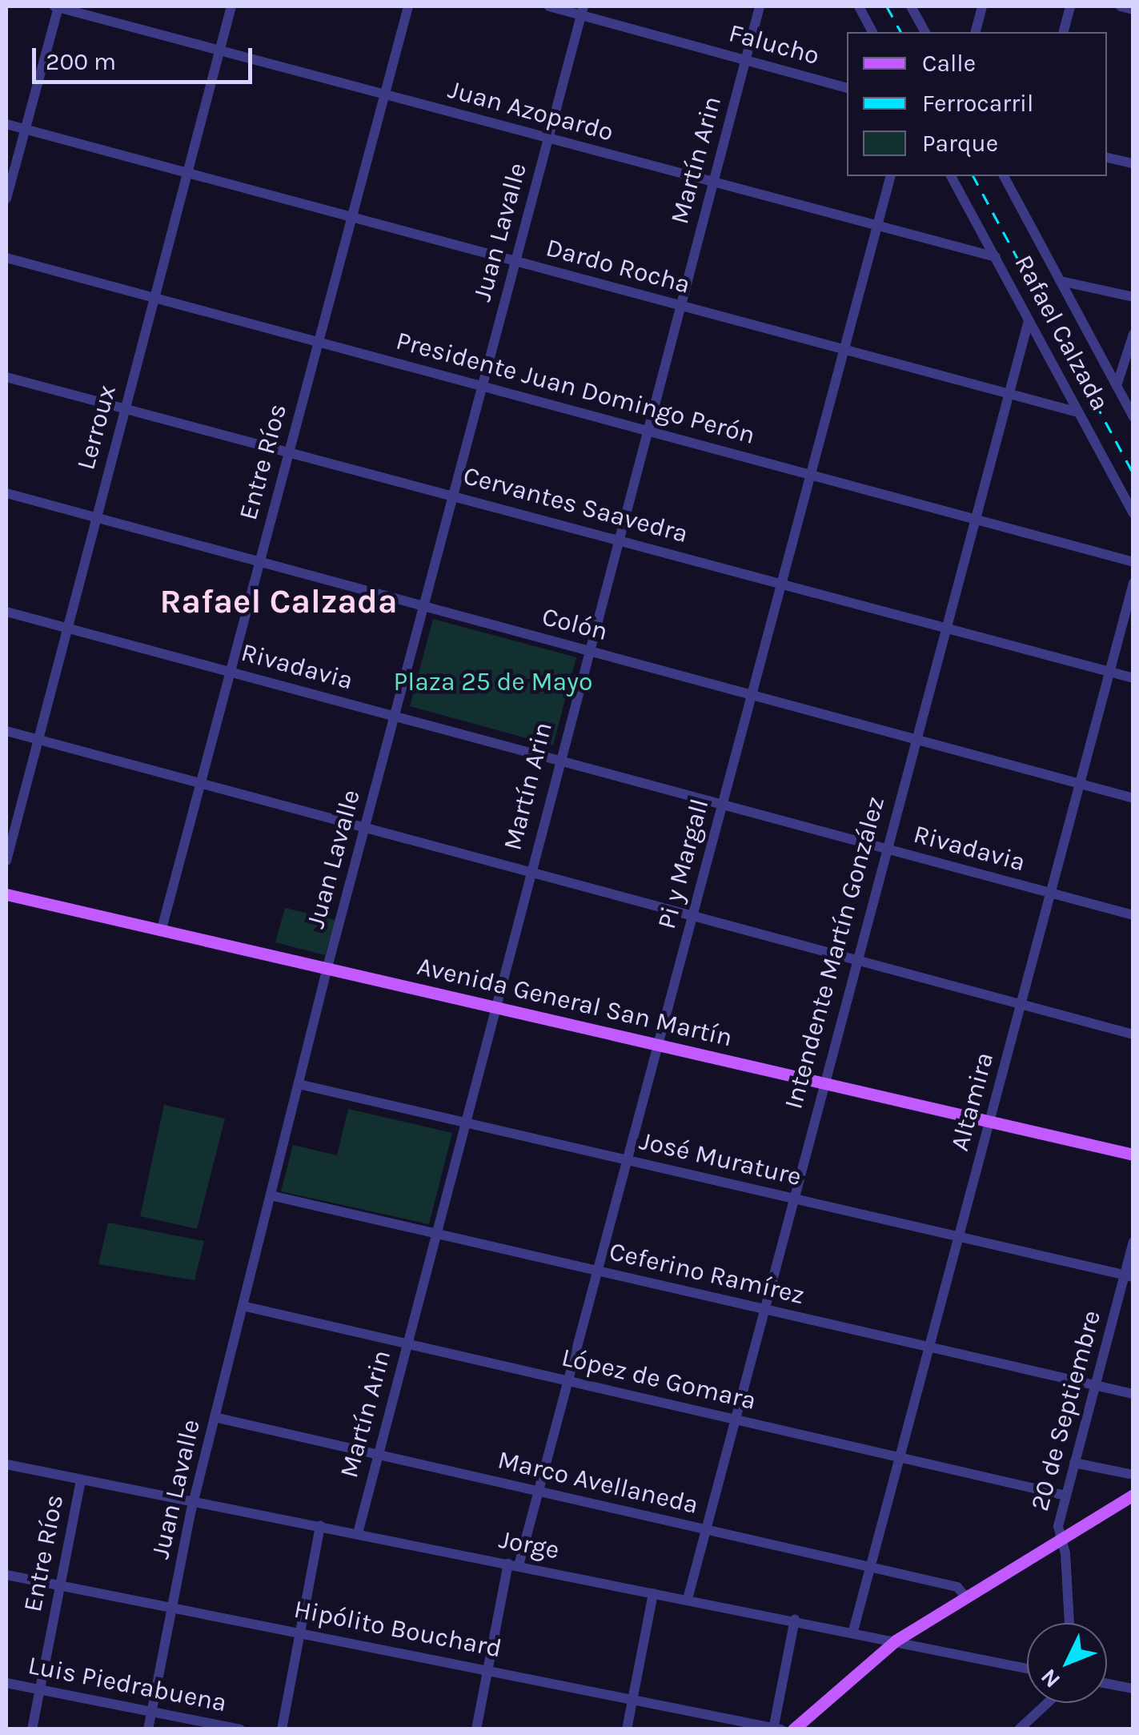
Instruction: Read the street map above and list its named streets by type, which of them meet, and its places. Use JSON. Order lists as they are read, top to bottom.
{
  "streets": {
    "main road": ["Avenida General San Martín"],
    "street": [
      "Falucho",
      "Juan Azopardo",
      "Martín Arin",
      "Juan Lavalle",
      "Dardo Rocha",
      "Rafael Calzada",
      "Presidente Juan Domingo Perón",
      "Lerroux",
      "Entre Ríos",
      "Cervantes Saavedra",
      "Colón",
      "Rivadavia",
      "Pi y Margall",
      "Intendente Martín González",
      "Altamira",
      "José Murature",
      "Ceferino Ramírez",
      "López de Gomara",
      "20 de Septiembre",
      "Marco Avellaneda",
      "Jorge",
      "Hipólito Bouchard",
      "Luis Piedrabuena"
    ]
  },
  "crossings": [
    ["Falucho", "Martín Arin"],
    ["Falucho", "Juan Lavalle"],
    ["Juan Azopardo", "Martín Arin"],
    ["Juan Azopardo", "Juan Lavalle"],
    ["Juan Azopardo", "Rafael Calzada"],
    ["Juan Azopardo", "Lerroux"],
    ["Juan Azopardo", "Entre Ríos"],
    ["Juan Azopardo", "Pi y Margall"],
    ["Martín Arin", "Dardo Rocha"],
    ["Martín Arin", "Presidente Juan Domingo Perón"],
    ["Martín Arin", "Cervantes Saavedra"],
    ["Martín Arin", "Colón"],
    ["Martín Arin", "Rivadavia"],
    ["Martín Arin", "Avenida General San Martín"],
    ["Martín Arin", "José Murature"],
    ["Martín Arin", "Ceferino Ramírez"],
    ["Martín Arin", "López de Gomara"],
    ["Martín Arin", "Marco Avellaneda"],
    ["Martín Arin", "Jorge"],
    ["Juan Lavalle", "Dardo Rocha"],
    ["Juan Lavalle", "Presidente Juan Domingo Perón"],
    ["Juan Lavalle", "Cervantes Saavedra"],
    ["Juan Lavalle", "Colón"],
    ["Juan Lavalle", "Rivadavia"],
    ["Juan Lavalle", "Avenida General San Martín"],
    ["Juan Lavalle", "José Murature"],
    ["Juan Lavalle", "Ceferino Ramírez"],
    ["Juan Lavalle", "López de Gomara"],
    ["Juan Lavalle", "Marco Avellaneda"],
    ["Juan Lavalle", "Jorge"],
    ["Juan Lavalle", "Hipólito Bouchard"],
    ["Juan Lavalle", "Luis Piedrabuena"],
    ["Dardo Rocha", "Rafael Calzada"],
    ["Dardo Rocha", "Lerroux"],
    ["Dardo Rocha", "Entre Ríos"],
    ["Dardo Rocha", "Pi y Margall"],
    ["Dardo Rocha", "Intendente Martín González"],
    ["Rafael Calzada", "Intendente Martín González"],
    ["Presidente Juan Domingo Perón", "Lerroux"],
    ["Presidente Juan Domingo Perón", "Entre Ríos"],
    ["Presidente Juan Domingo Perón", "Pi y Margall"],
    ["Presidente Juan Domingo Perón", "Intendente Martín González"],
    ["Lerroux", "Cervantes Saavedra"],
    ["Lerroux", "Colón"],
    ["Lerroux", "Rivadavia"],
    ["Entre Ríos", "Cervantes Saavedra"],
    ["Entre Ríos", "Colón"],
    ["Entre Ríos", "Rivadavia"],
    ["Entre Ríos", "Avenida General San Martín"],
    ["Entre Ríos", "Jorge"],
    ["Entre Ríos", "Hipólito Bouchard"],
    ["Entre Ríos", "Luis Piedrabuena"],
    ["Cervantes Saavedra", "Pi y Margall"],
    ["Cervantes Saavedra", "Intendente Martín González"],
    ["Cervantes Saavedra", "Altamira"],
    ["Colón", "Pi y Margall"],
    ["Colón", "Intendente Martín González"],
    ["Colón", "Altamira"],
    ["Rivadavia", "Pi y Margall"],
    ["Rivadavia", "Intendente Martín González"],
    ["Rivadavia", "Altamira"],
    ["Pi y Margall", "Avenida General San Martín"],
    ["Pi y Margall", "José Murature"],
    ["Pi y Margall", "Ceferino Ramírez"],
    ["Pi y Margall", "López de Gomara"],
    ["Pi y Margall", "Marco Avellaneda"],
    ["Pi y Margall", "Jorge"],
    ["Pi y Margall", "Hipólito Bouchard"],
    ["Intendente Martín González", "Avenida General San Martín"],
    ["Intendente Martín González", "José Murature"],
    ["Intendente Martín González", "Ceferino Ramírez"],
    ["Intendente Martín González", "López de Gomara"],
    ["Intendente Martín González", "Marco Avellaneda"],
    ["Intendente Martín González", "Jorge"],
    ["Avenida General San Martín", "Altamira"],
    ["Altamira", "José Murature"],
    ["Altamira", "Ceferino Ramírez"],
    ["Altamira", "López de Gomara"],
    ["Altamira", "Marco Avellaneda"],
    ["Altamira", "Jorge"],
    ["José Murature", "20 de Septiembre"],
    ["Ceferino Ramírez", "20 de Septiembre"],
    ["López de Gomara", "20 de Septiembre"]
  ],
  "districts": ["Rafael Calzada"],
  "parks": ["Plaza 25 de Mayo"],
  "legend": ["Calle", "Ferrocarril", "Parque"],
  "scale_bar": "200 m",
  "north": "bottom left"
}
